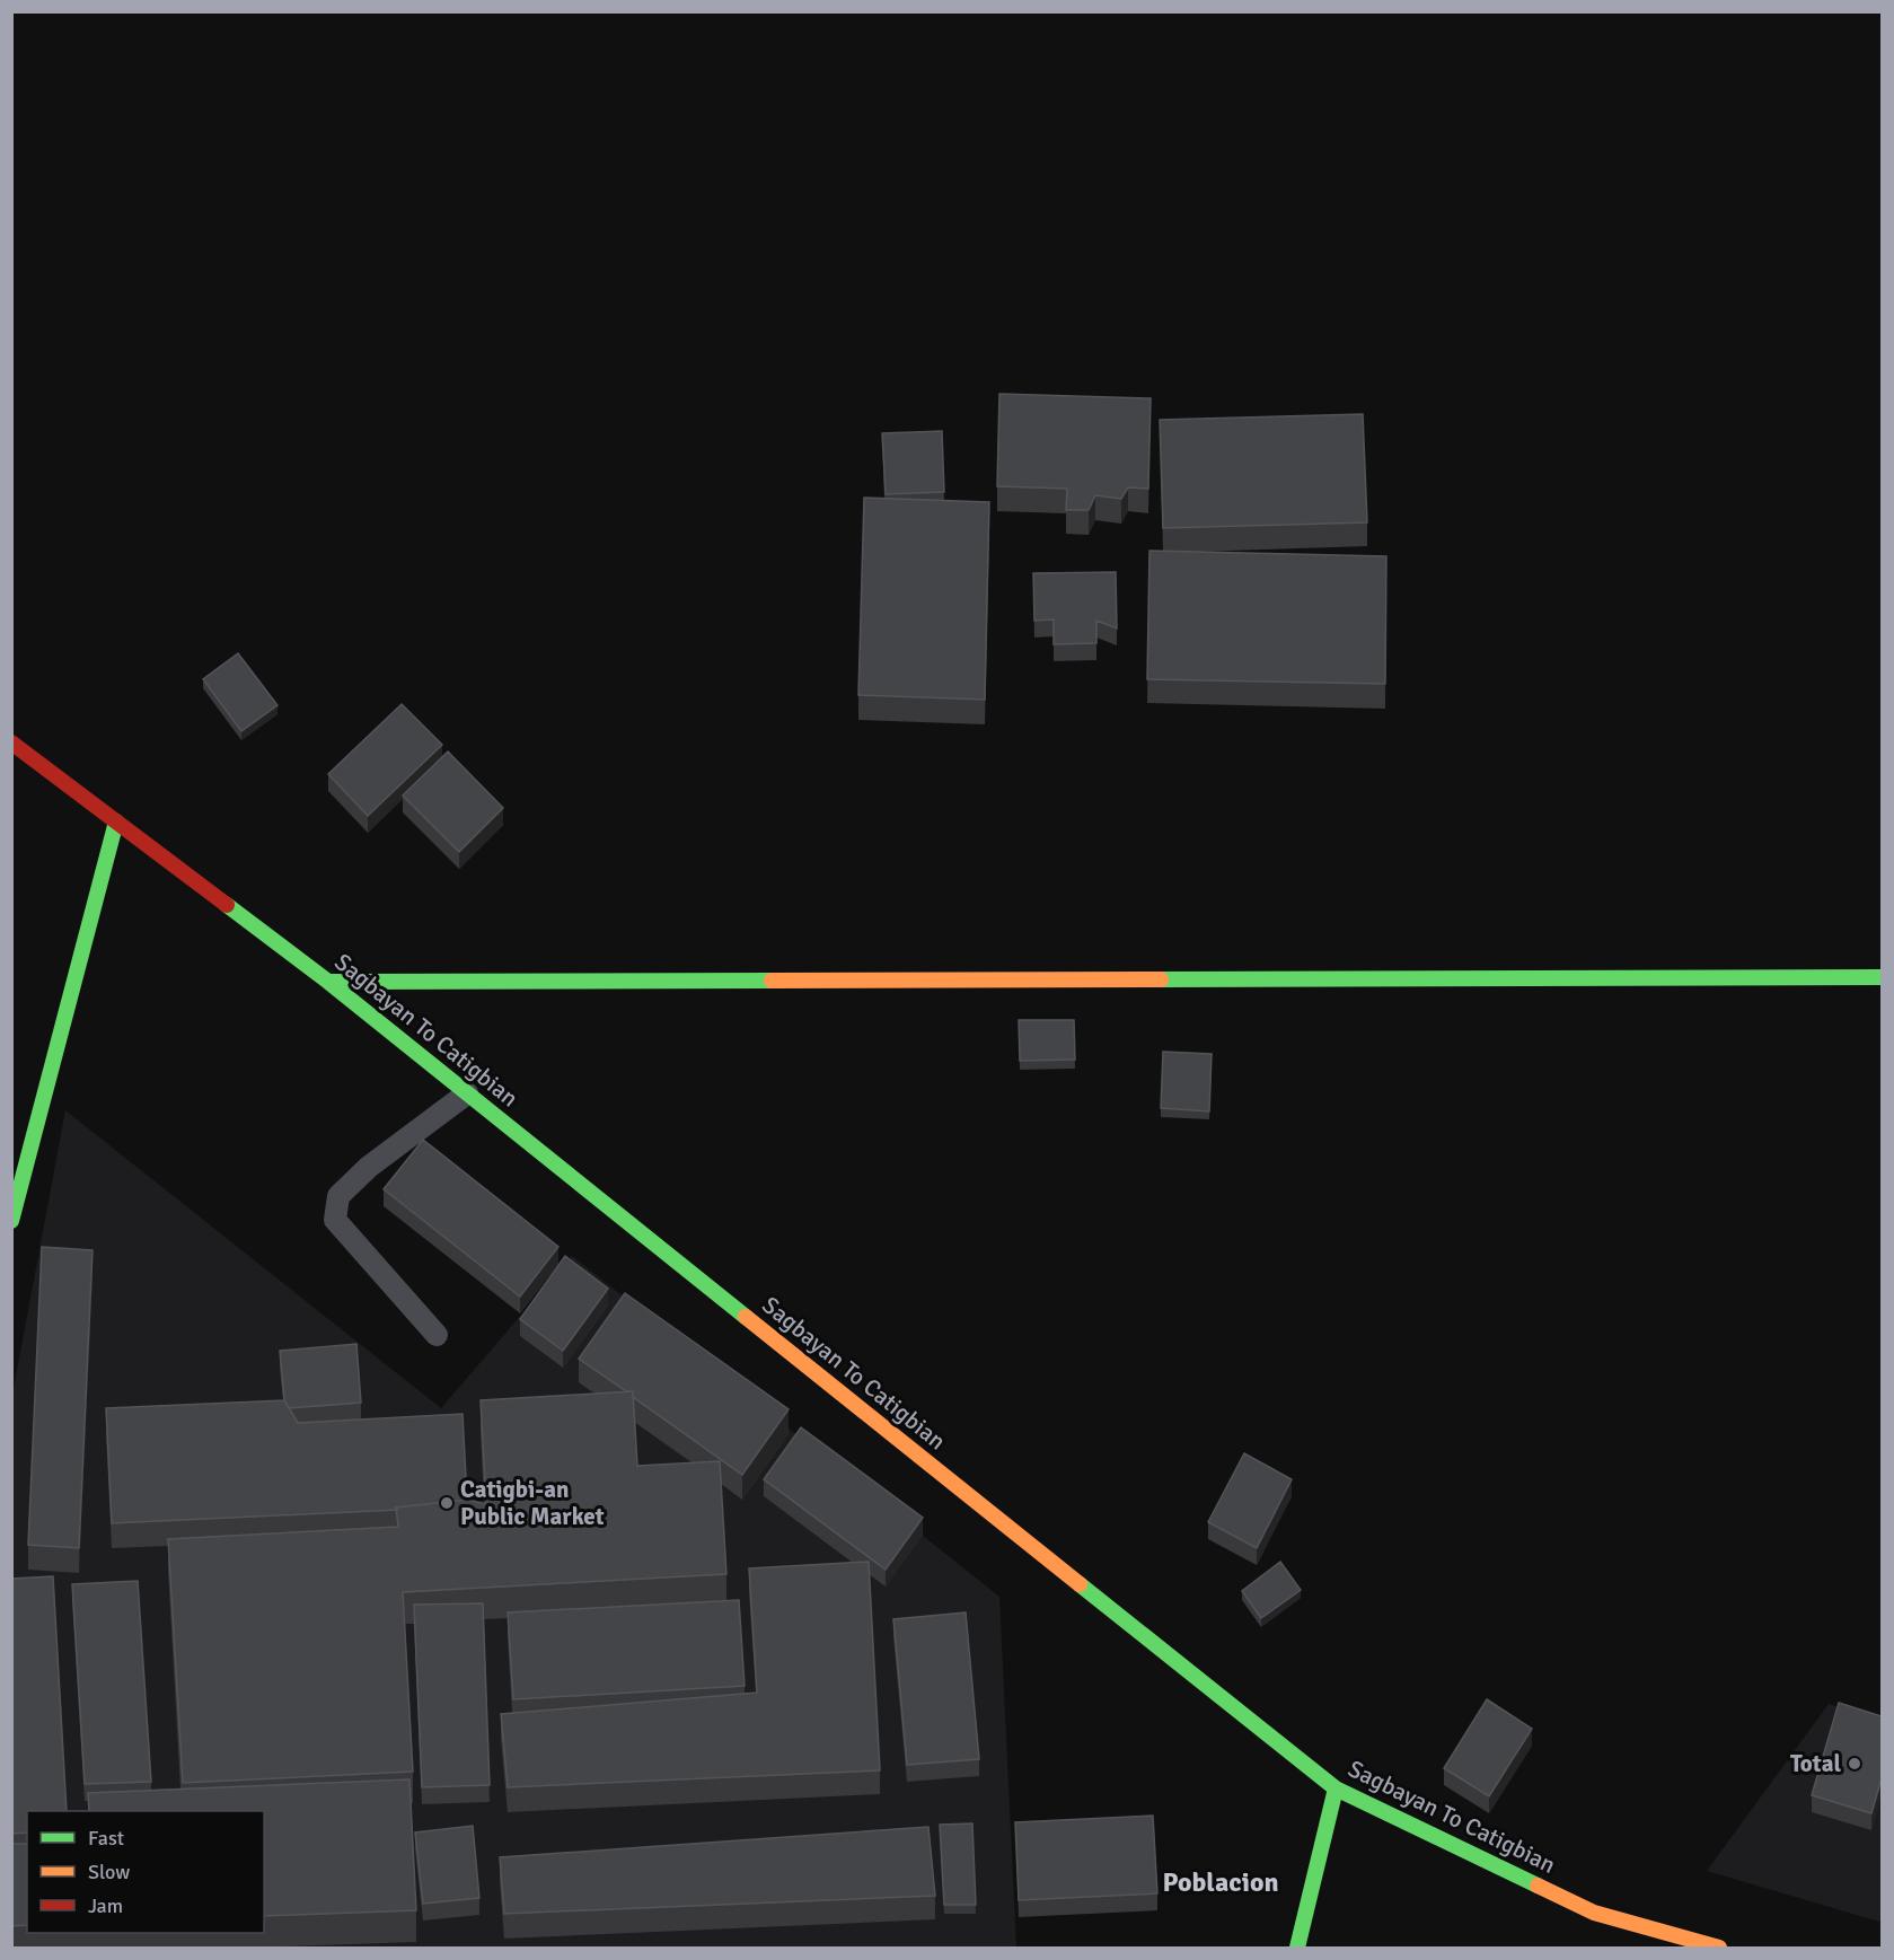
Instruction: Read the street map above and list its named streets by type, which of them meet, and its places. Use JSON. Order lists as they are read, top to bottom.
{
  "streets": {
    "main road": ["Sagbayan To Catigbian"]
  },
  "districts": ["Poblacion"],
  "places": ["Catigbi-an Public Market", "Total"],
  "legend": ["Fast", "Slow", "Jam"]
}
